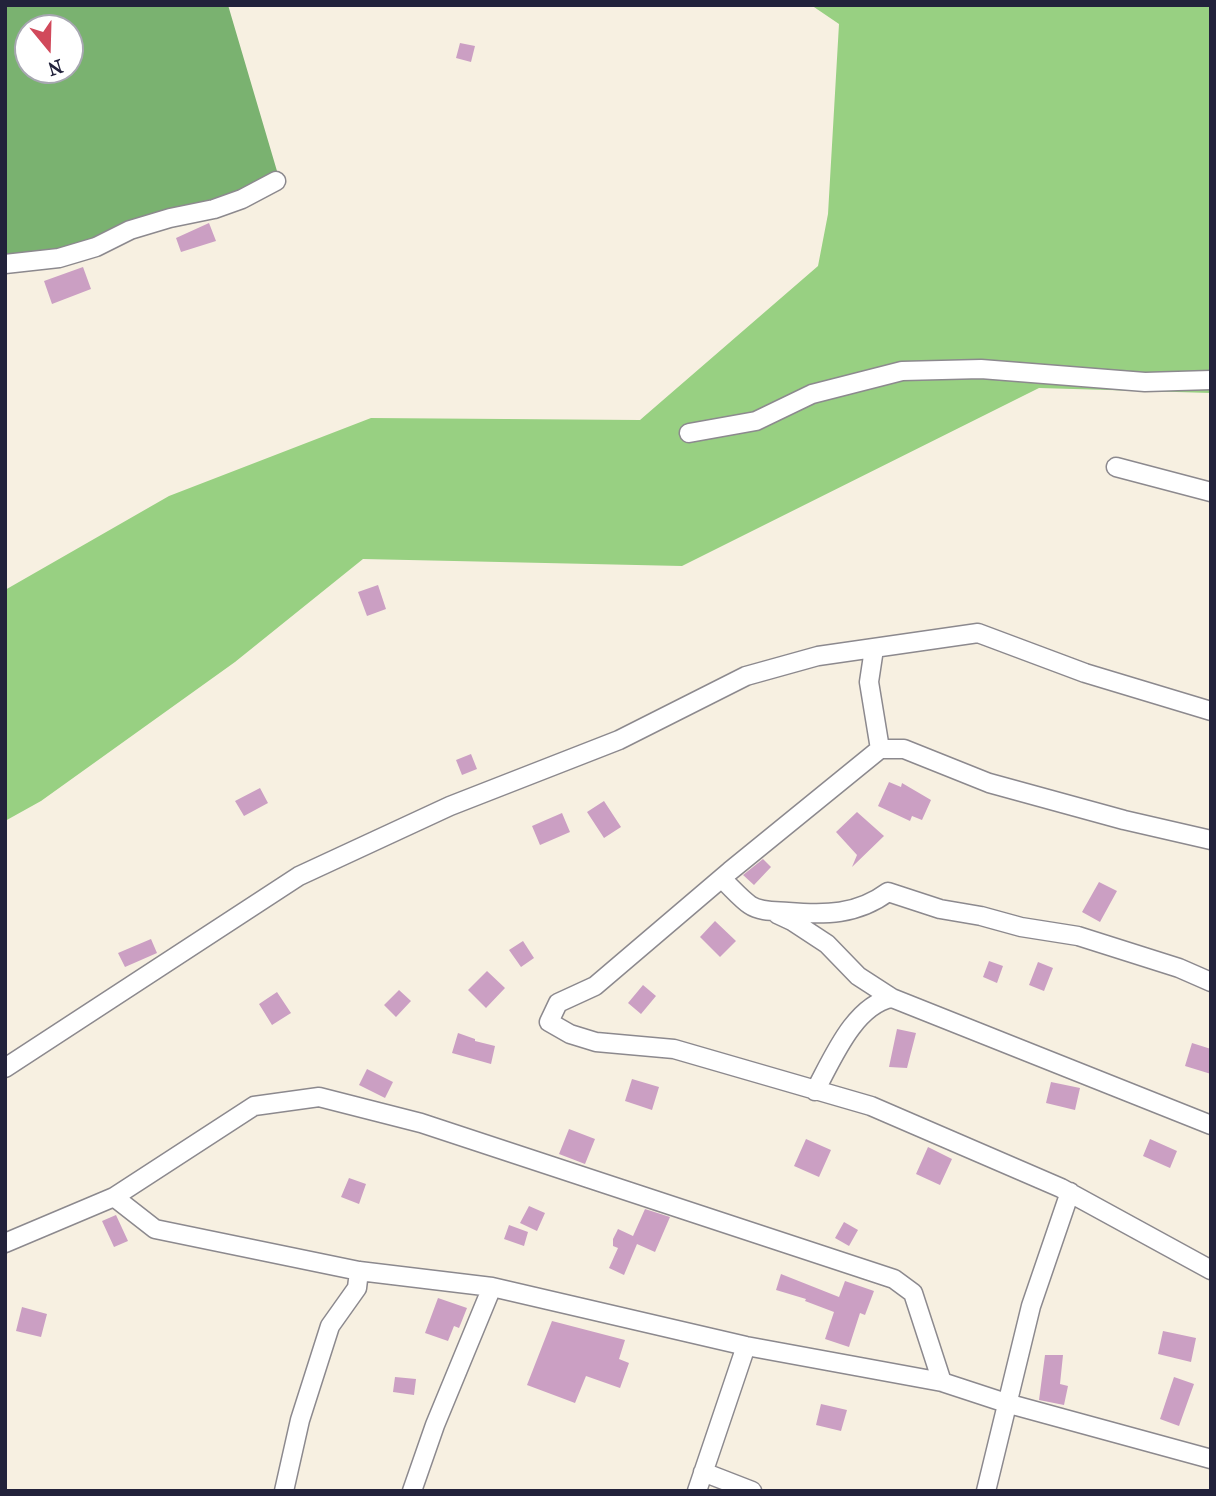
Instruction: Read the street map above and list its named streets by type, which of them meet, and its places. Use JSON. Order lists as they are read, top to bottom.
{
  "north": "bottom"
}
